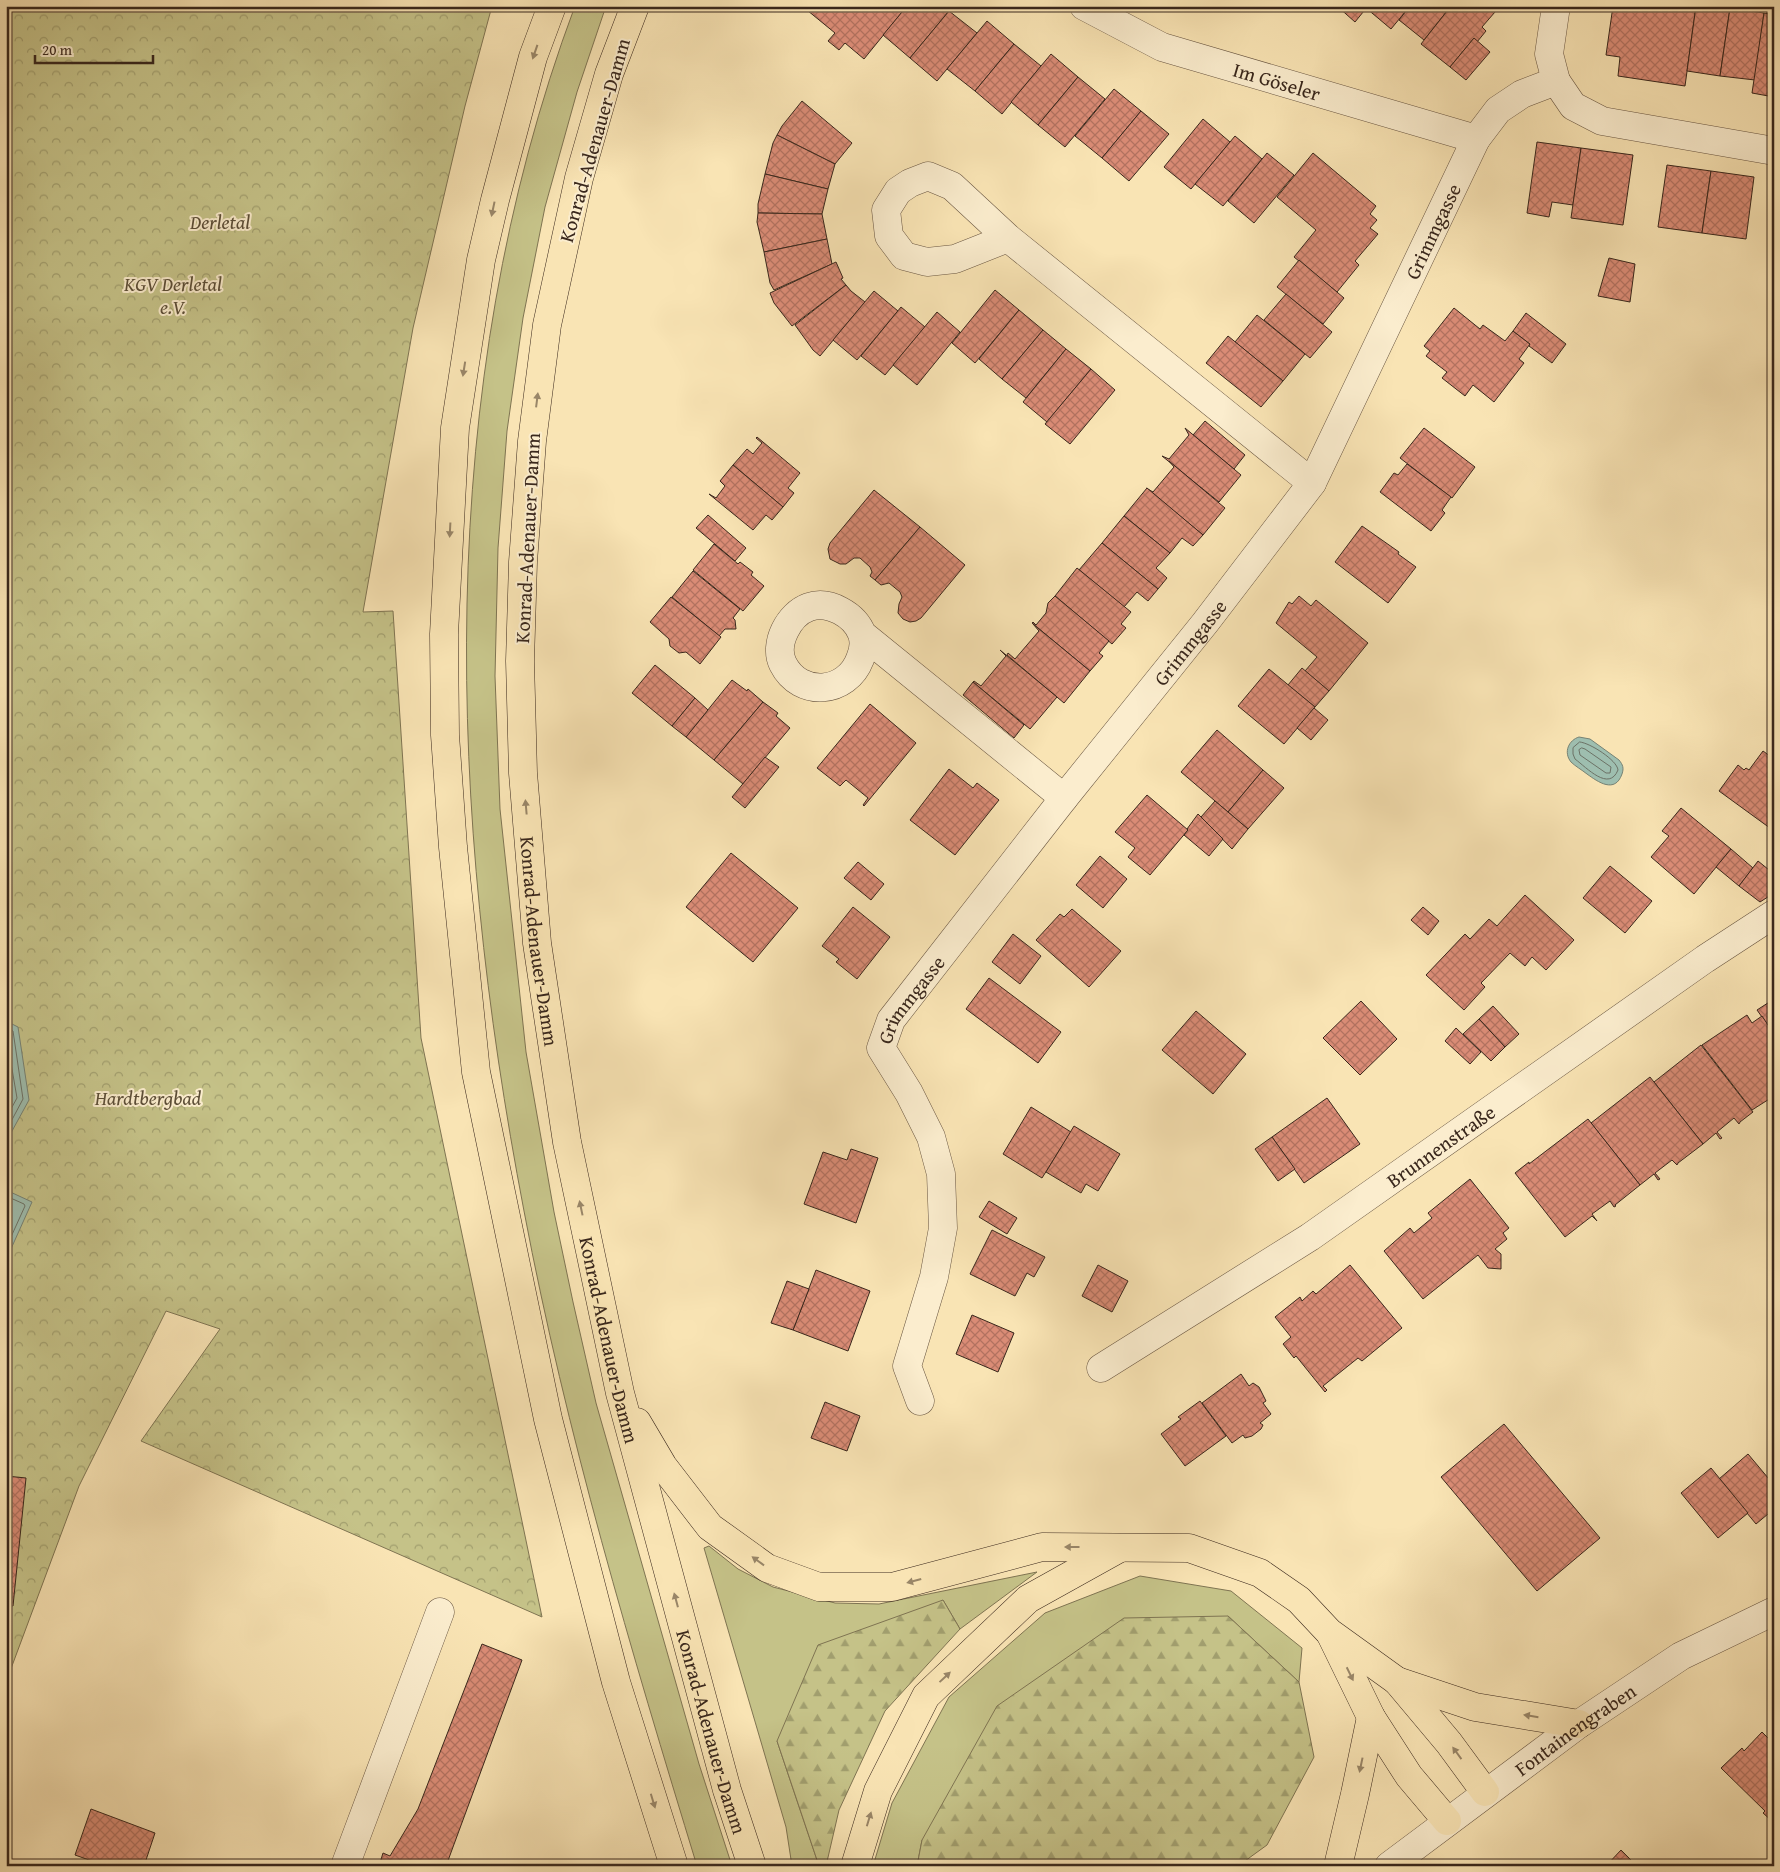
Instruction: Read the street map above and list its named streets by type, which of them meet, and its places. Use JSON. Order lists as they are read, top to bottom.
{
  "streets": {
    "main road": ["Konrad-Adenauer-Damm"],
    "street": [
      "Im Göseler",
      "Grimmgasse",
      "Brunnenstraße",
      "Fontainengraben"
    ]
  },
  "crossings": [
    ["Im Göseler", "Grimmgasse"]
  ],
  "parks": ["Derletal", "KGV Derletal e.V.", "Hardtbergbad"],
  "scale_bar": "20 m"
}
